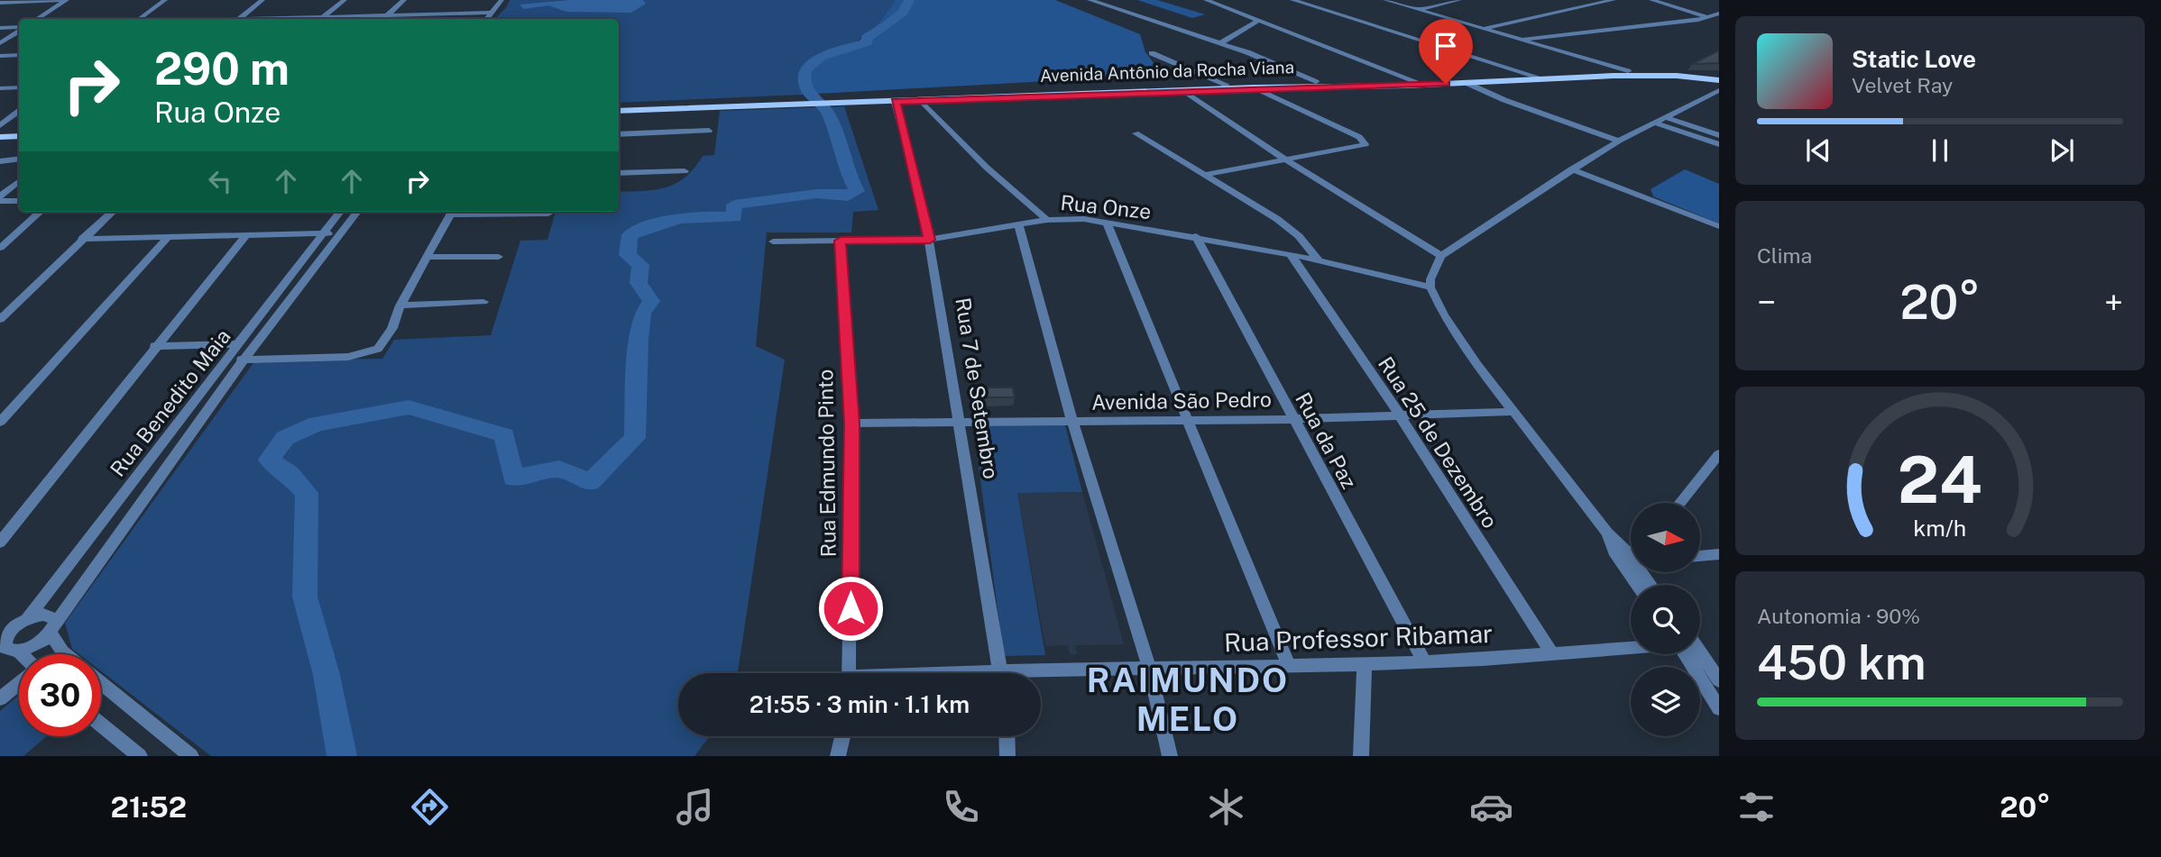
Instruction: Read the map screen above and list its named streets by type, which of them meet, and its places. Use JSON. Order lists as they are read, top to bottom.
{
  "streets": {
    "main road": ["Avenida Antônio da Rocha Viana"],
    "street": [
      "Rua Onze",
      "Rua 7 de Setembro",
      "Avenida São Pedro",
      "Rua Benedito Maia",
      "Rua da Paz",
      "Rua 25 de Dezembro",
      "Rua Edmundo Pinto",
      "Rua Professor Ribamar"
    ]
  },
  "crossings": [
    ["Avenida Antônio da Rocha Viana", "Rua 7 de Setembro"],
    ["Rua Onze", "Rua 7 de Setembro"],
    ["Rua Onze", "Rua da Paz"],
    ["Rua Onze", "Rua 25 de Dezembro"],
    ["Rua Onze", "Rua Edmundo Pinto"],
    ["Rua 7 de Setembro", "Avenida São Pedro"],
    ["Avenida São Pedro", "Rua da Paz"],
    ["Avenida São Pedro", "Rua 25 de Dezembro"],
    ["Avenida São Pedro", "Rua Edmundo Pinto"],
    ["Rua da Paz", "Rua Professor Ribamar"],
    ["Rua 25 de Dezembro", "Rua Professor Ribamar"]
  ],
  "districts": ["RAIMUNDO MELO"],
  "north": "right",
  "page": {
    "turn": ["290 m", "Rua Onze"],
    "song": ["Static Love", "Velvet Ray"],
    "tile": [
      "Clima",
      ["Autonomia · 90%", "450 km"]
    ],
    "heat": ["−", "20°", "+"],
    "limit": "30",
    "trip": "21:55 · 3 min · 1.1 km",
    "tabs": ["21:52", "20°"],
    "gauge": ["24", "km/h"]
  }
}
